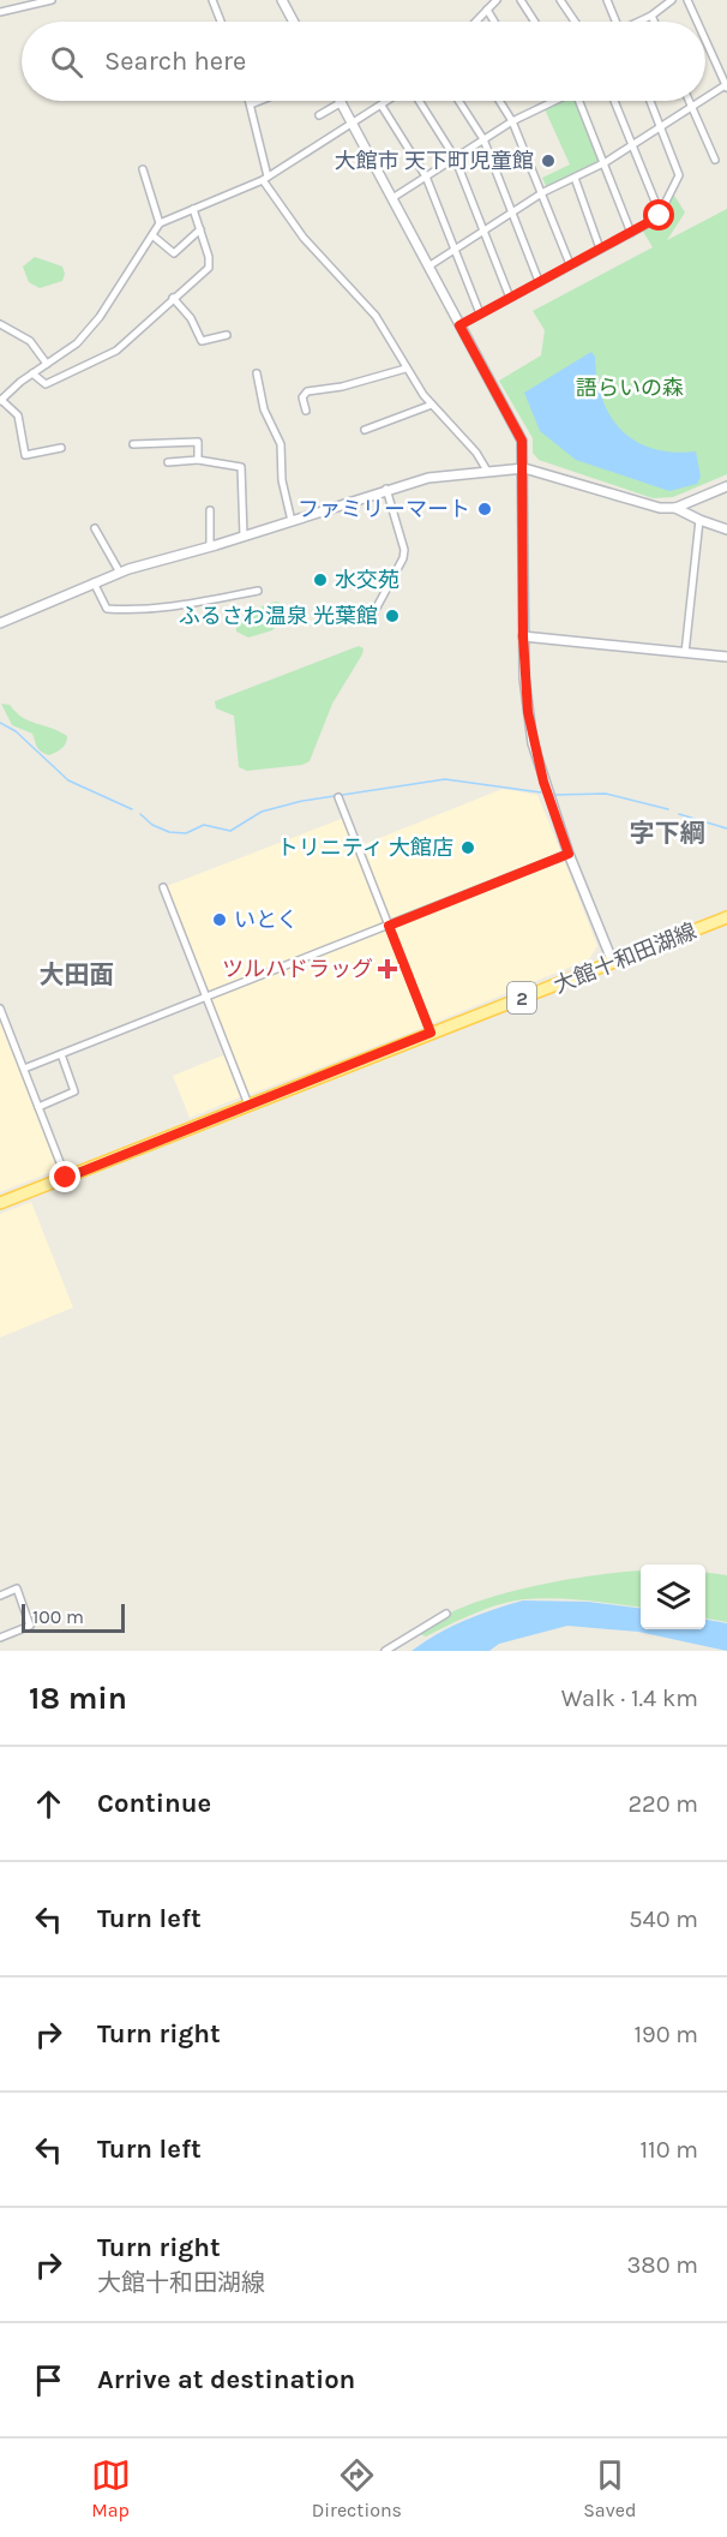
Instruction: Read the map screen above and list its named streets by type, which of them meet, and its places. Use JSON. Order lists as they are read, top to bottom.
{
  "streets": {
    "main road": ["大館十和田湖線", "2"]
  },
  "districts": ["字下綱", "大田面"],
  "parks": ["語らいの森"],
  "places": {
    "other": [
      "大館市 天下町児童館",
      "ファミリーマート",
      "水交苑",
      "ふるさわ温泉 光葉館",
      "トリニティ 大館店",
      "いとく"
    ],
    "health": ["ツルハドラッグ"]
  },
  "scale_bar": "100 m",
  "page": {
    "search": "Search here",
    "scale": "100 m",
    "heading": ["18 min", "Walk · 1.4 km"],
    "list": [
      ["Continue", "220 m"],
      ["Turn left", "540 m"],
      ["Turn right", "190 m"],
      ["Turn left", "110 m"],
      ["Turn right", "大館十和田湖線", "380 m"],
      "Arrive at destination"
    ],
    "nav": ["Map", "Directions", "Saved"]
  }
}
